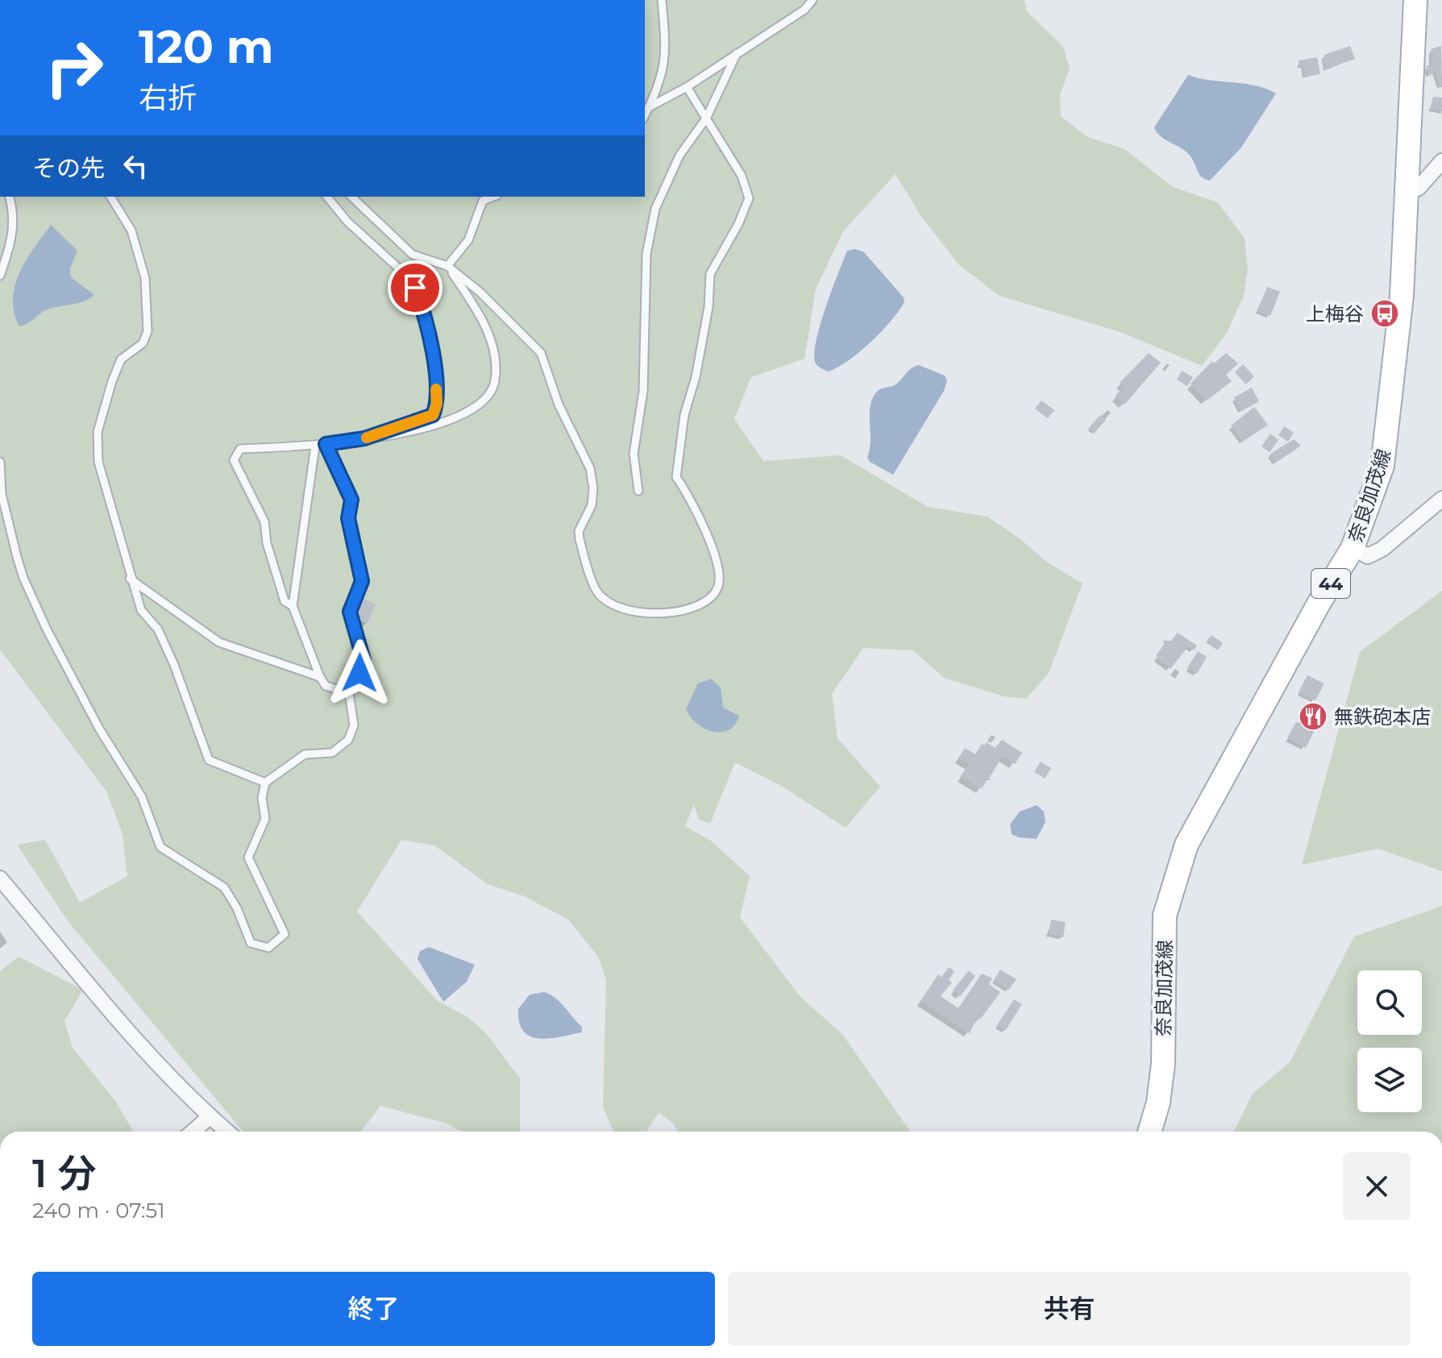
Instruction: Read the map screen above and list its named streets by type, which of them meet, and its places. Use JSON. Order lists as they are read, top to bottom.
{
  "streets": {
    "main road": ["奈良加茂線", "44"]
  },
  "places": {
    "bus stop": ["上梅谷"],
    "restaurant": ["無鉄砲本店"]
  },
  "page": {
    "turn": ["120 m", "右折"],
    "then": "その先",
    "heading": ["1 分", "240 m · 07:51"],
    "buttons": ["終了", "共有"]
  }
}
